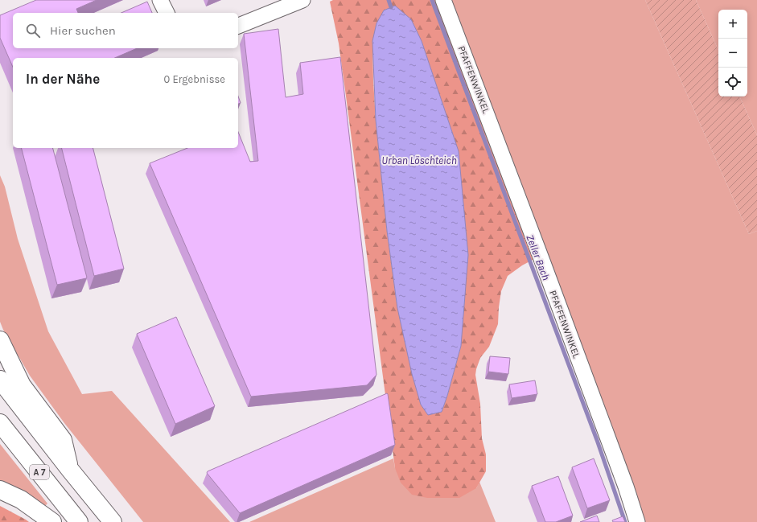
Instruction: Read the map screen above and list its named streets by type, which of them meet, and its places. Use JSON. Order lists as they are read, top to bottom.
{
  "streets": {
    "highway": ["A 7"],
    "street": ["PFAFFENWINKEL"]
  },
  "water": ["Urban Löschteich", "Zeller Bach"],
  "page": {
    "map_buttons": ["+", "−"],
    "search": "Hier suchen",
    "heading": ["In der Nähe", "0 Ergebnisse"]
  }
}
